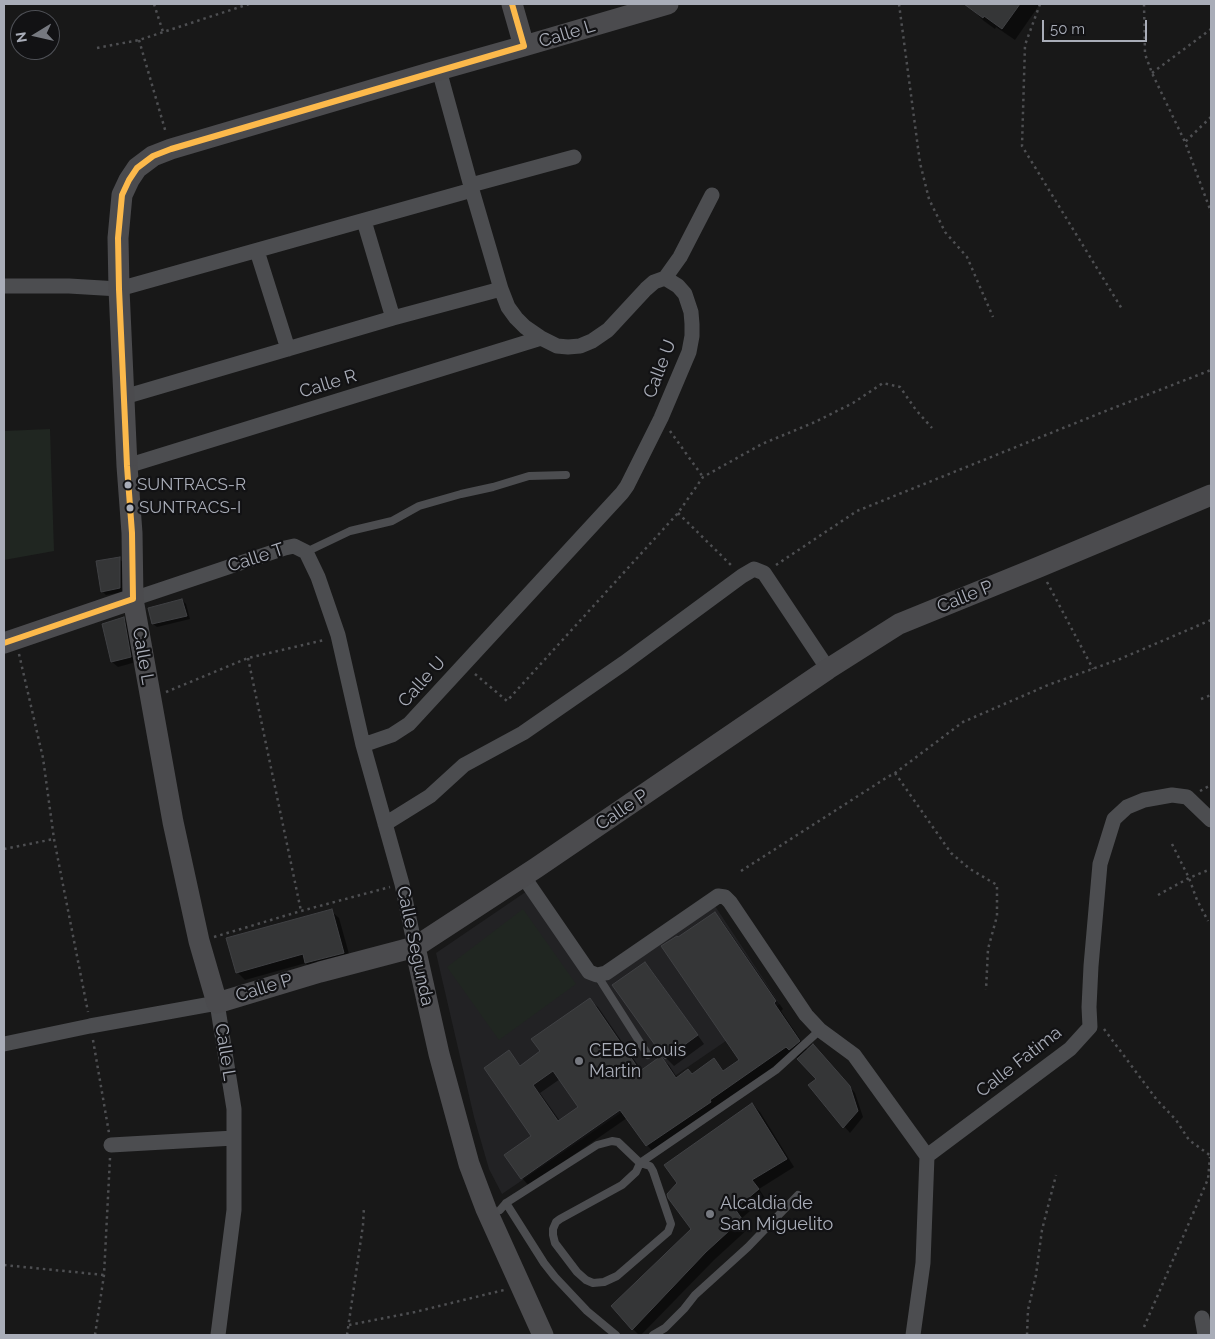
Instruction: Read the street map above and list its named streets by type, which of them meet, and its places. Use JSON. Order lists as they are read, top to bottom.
{
  "streets": {
    "street": [
      "Calle L",
      "Calle U",
      "Calle R",
      "Calle T",
      "Calle P",
      "Calle Segunda",
      "Calle Fatima"
    ]
  },
  "crossings": [
    ["Calle L", "Calle R"],
    ["Calle L", "Calle T"],
    ["Calle L", "Calle P"],
    ["Calle U", "Calle Segunda"],
    ["Calle T", "Calle Segunda"],
    ["Calle P", "Calle Segunda"]
  ],
  "places": [
    "SUNTRACS-R",
    "SUNTRACS-I",
    "CEBG Louis Martin",
    "Alcaldía de San Miguelito"
  ],
  "scale_bar": "50 m",
  "north": "left"
}
